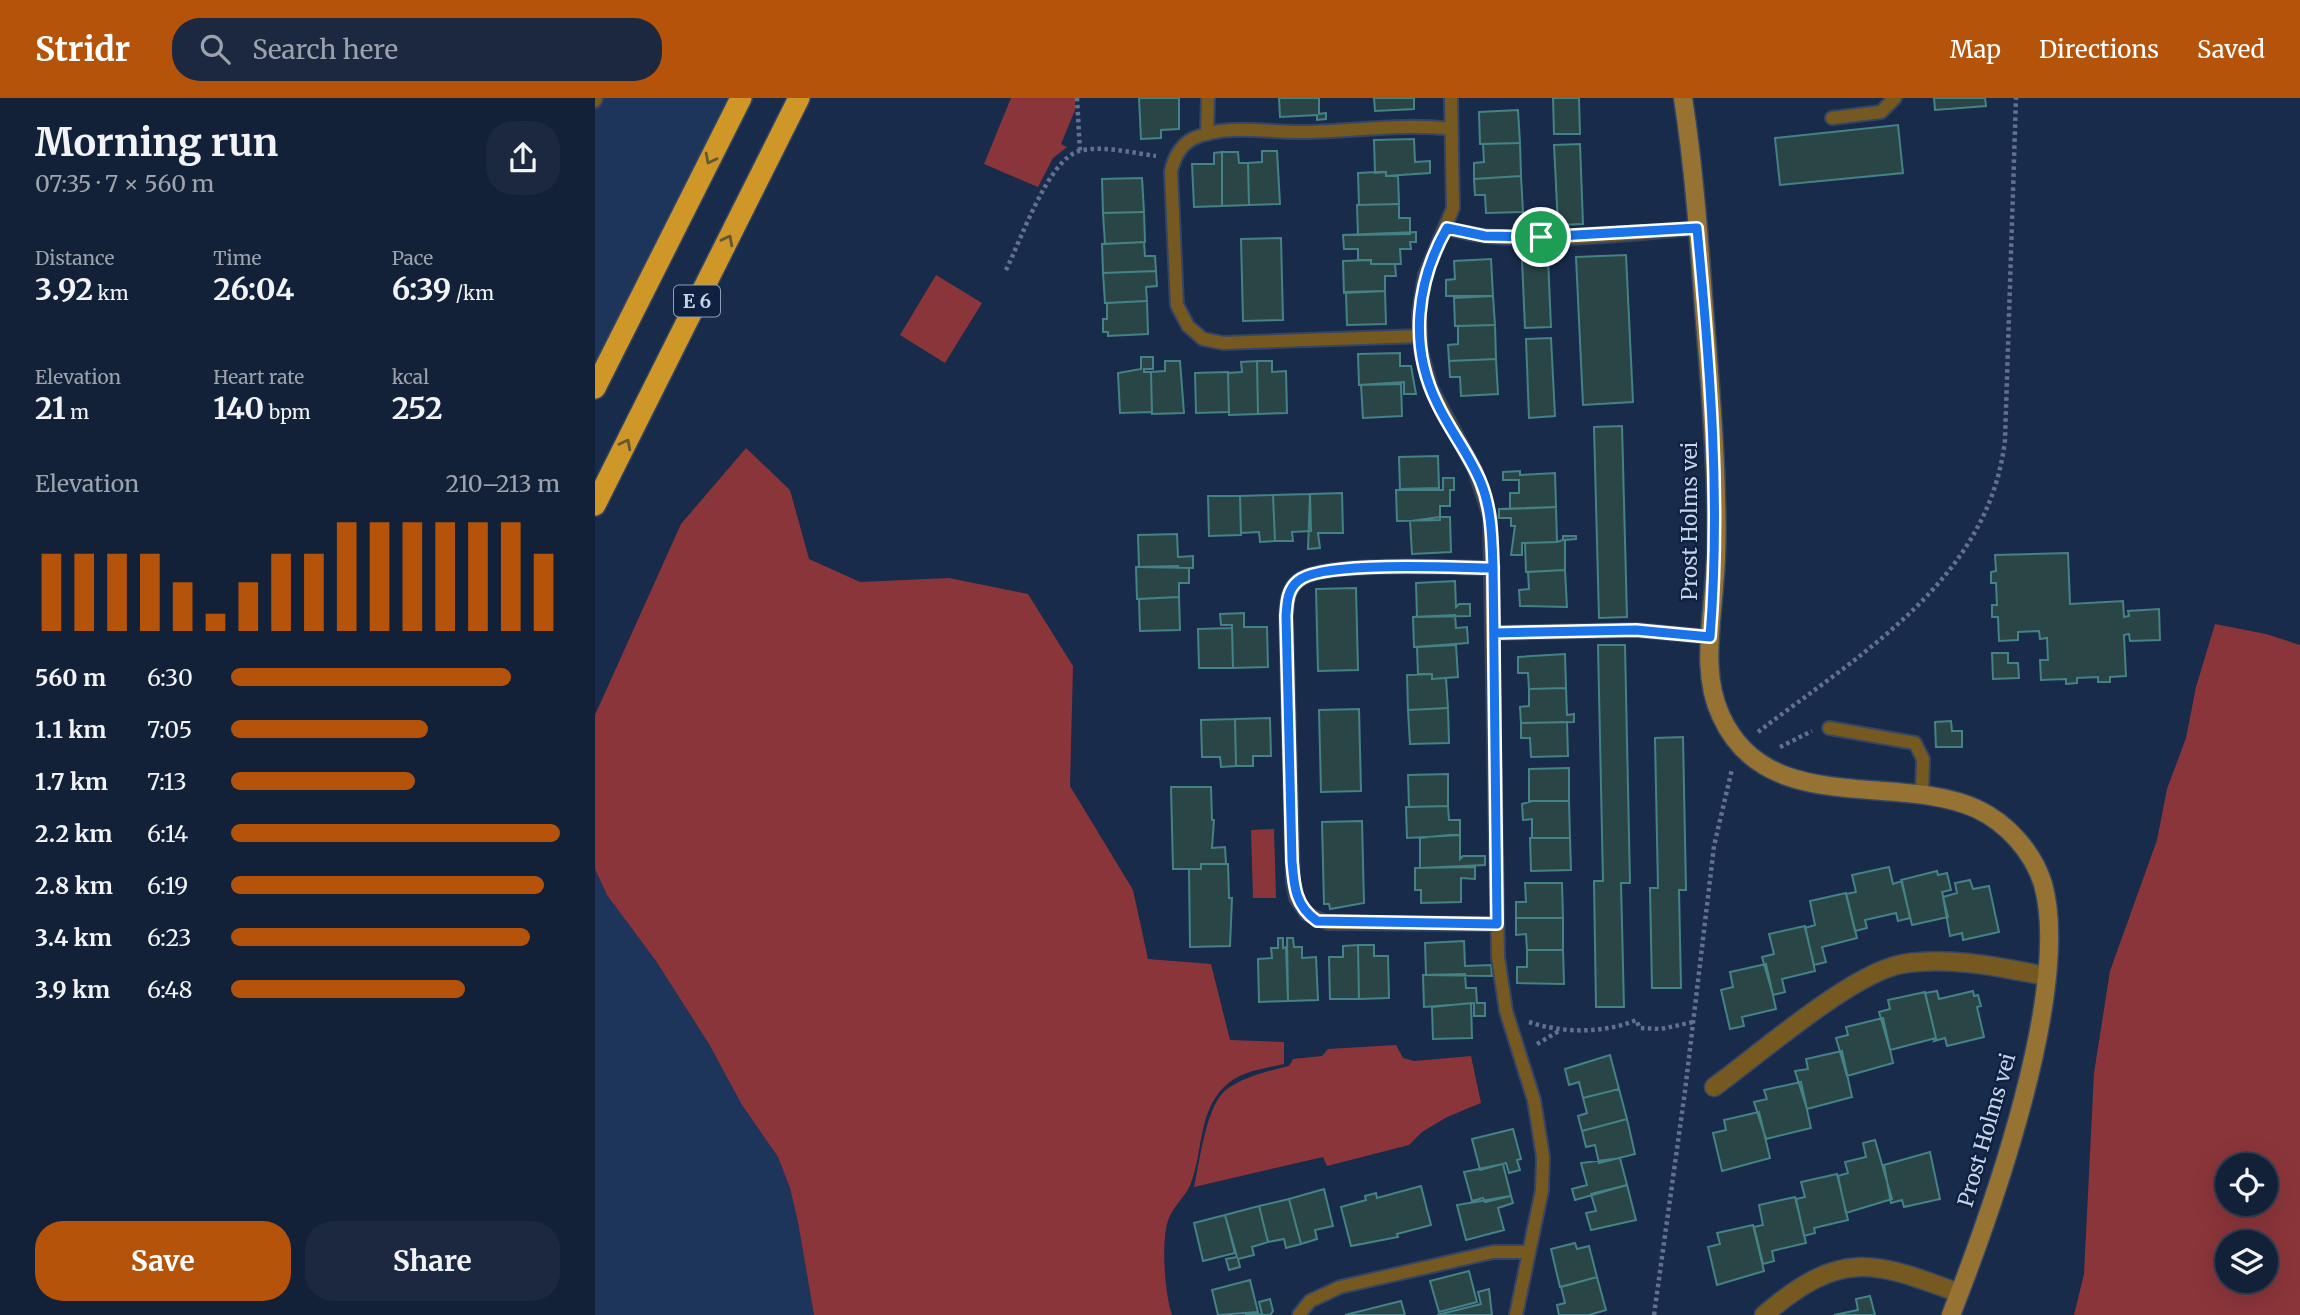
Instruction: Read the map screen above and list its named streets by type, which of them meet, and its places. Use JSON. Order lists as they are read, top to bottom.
{
  "streets": {
    "highway": ["E 6"],
    "street": ["Prost Holms vei"]
  },
  "page": {
    "header": "Stridr",
    "search": "Search here",
    "nav": ["Map", "Directions", "Saved"],
    "heading": ["Morning run", "07:35 · 7 × 560 m"],
    "stats": [
      ["Distance", "3.92 km"],
      ["Time", "26:04"],
      ["Pace", "6:39 /km"],
      ["Elevation", "21 m"],
      ["Heart rate", "140 bpm"],
      ["kcal", "252"]
    ],
    "chart": ["Elevation", "210–213 m"],
    "list": [
      {
        "name": "560 m",
        "note": "6:30"
      },
      {
        "name": "1.1 km",
        "note": "7:05"
      },
      {
        "name": "1.7 km",
        "note": "7:13"
      },
      {
        "name": "2.2 km",
        "note": "6:14"
      },
      {
        "name": "2.8 km",
        "note": "6:19"
      },
      {
        "name": "3.4 km",
        "note": "6:23"
      },
      {
        "name": "3.9 km",
        "note": "6:48"
      }
    ],
    "buttons": ["Save", "Share"]
  }
}
